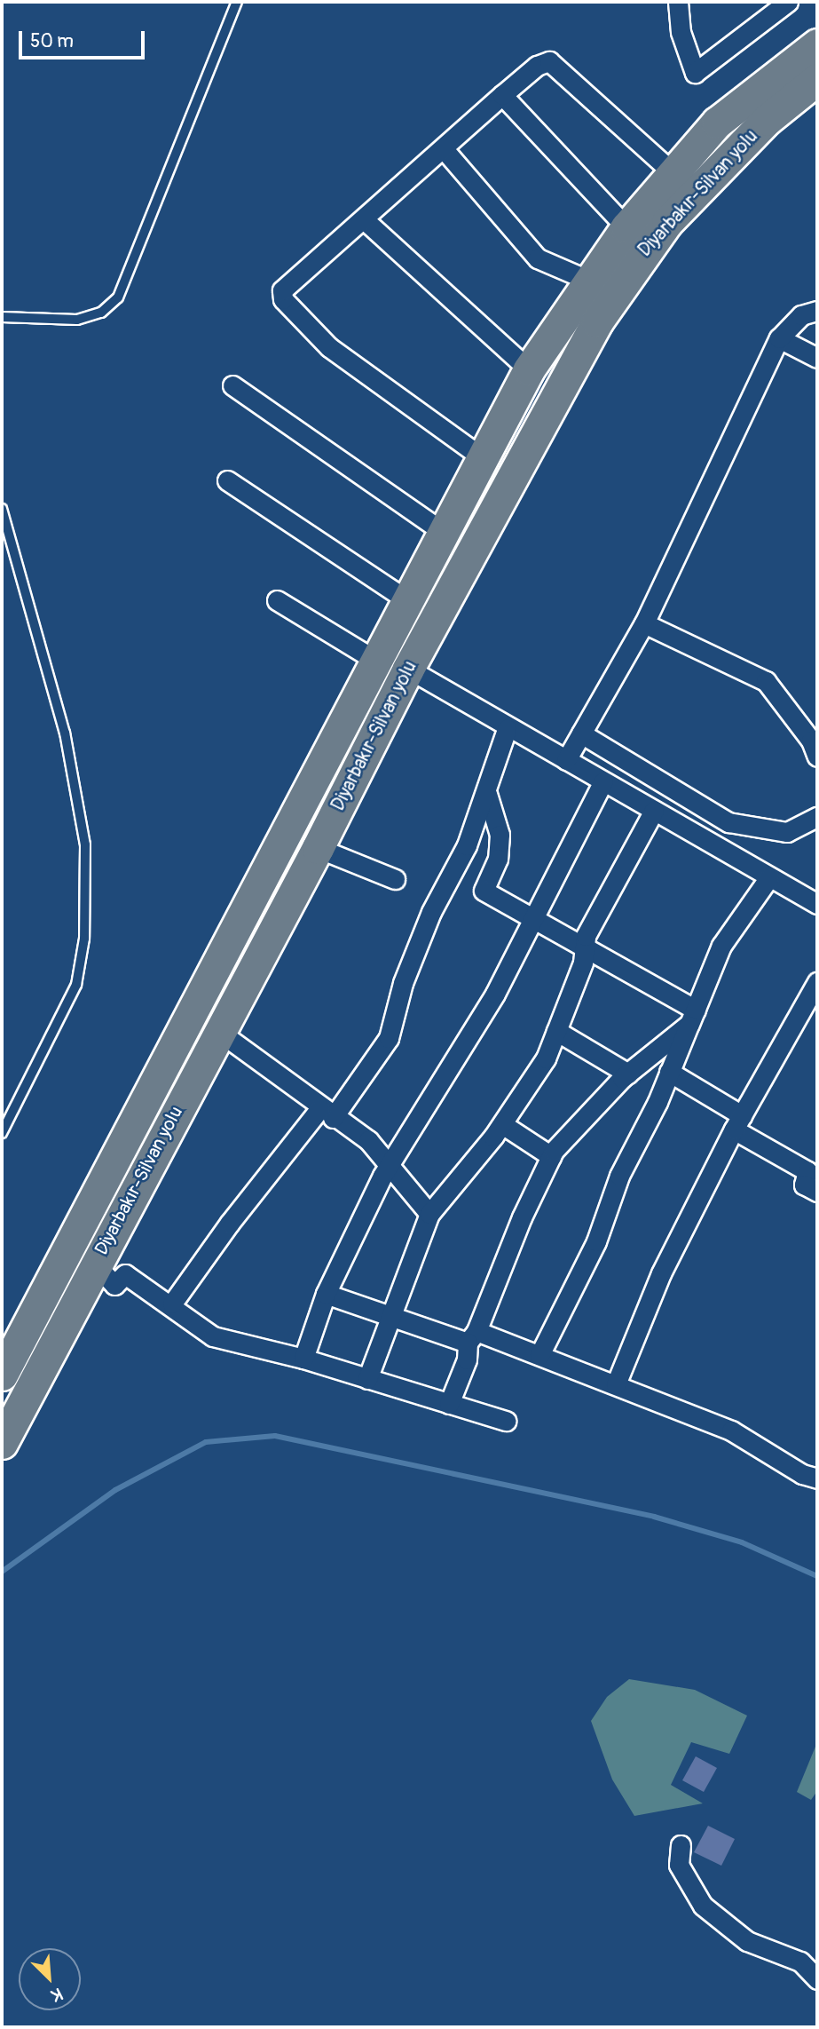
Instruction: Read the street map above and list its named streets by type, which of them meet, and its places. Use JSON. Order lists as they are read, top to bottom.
{
  "streets": {
    "highway": ["Diyarbakır-Silvan yolu"]
  },
  "scale_bar": "50 m",
  "north": "bottom right"
}
